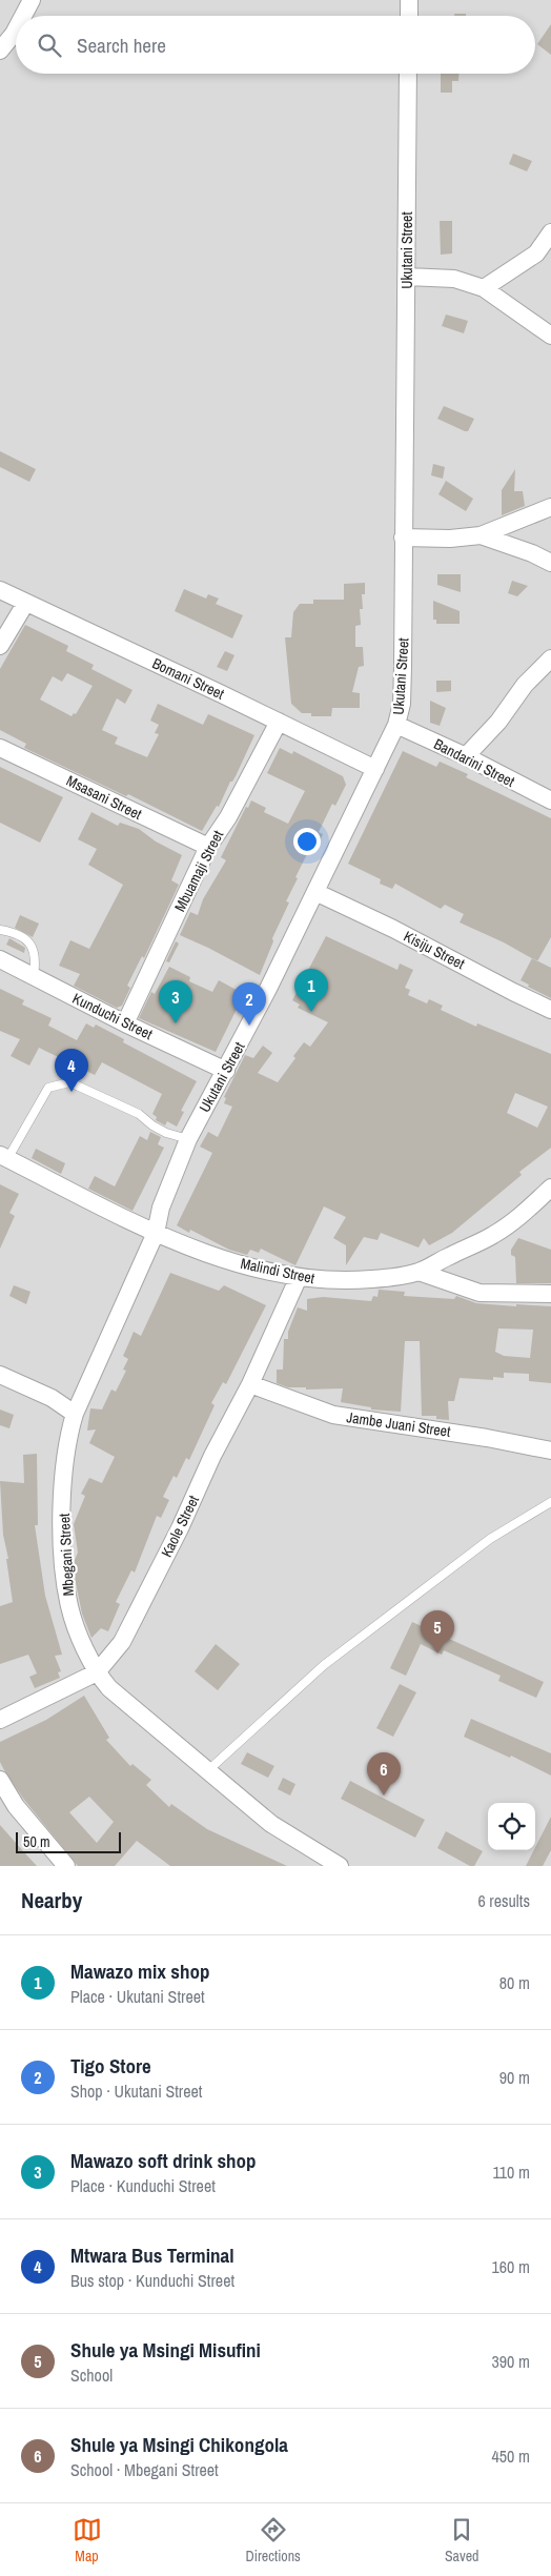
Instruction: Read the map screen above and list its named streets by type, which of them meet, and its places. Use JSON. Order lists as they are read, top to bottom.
{
  "streets": {
    "street": [
      "Ukutani Street",
      "Bomani Street",
      "Bandarini Street",
      "Msasani Street",
      "Mbuamaji Street",
      "Kisiju Street",
      "Kunduchi Street",
      "Malindi Street",
      "Jambe Juani Street",
      "Kaole Street",
      "Mbegani Street"
    ]
  },
  "crossings": [
    ["Ukutani Street", "Bomani Street"],
    ["Ukutani Street", "Bandarini Street"],
    ["Ukutani Street", "Kisiju Street"],
    ["Ukutani Street", "Kunduchi Street"],
    ["Ukutani Street", "Malindi Street"],
    ["Ukutani Street", "Mbegani Street"],
    ["Bomani Street", "Mbuamaji Street"],
    ["Msasani Street", "Mbuamaji Street"],
    ["Mbuamaji Street", "Kunduchi Street"],
    ["Malindi Street", "Kaole Street"],
    ["Malindi Street", "Mbegani Street"],
    ["Jambe Juani Street", "Kaole Street"],
    ["Kaole Street", "Mbegani Street"]
  ],
  "scale_bar": "50 m",
  "page": {
    "search": "Search here",
    "pins": [
      "1",
      "3",
      "2",
      "4",
      "5",
      "6"
    ],
    "scale": "50 m",
    "heading": ["Nearby", "6 results"],
    "list": [
      {
        "mark": "1",
        "name": "Mawazo mix shop",
        "note": "Place · Ukutani Street",
        "value": "80 m"
      },
      {
        "mark": "2",
        "name": "Tigo Store",
        "note": "Shop · Ukutani Street",
        "value": "90 m"
      },
      {
        "mark": "3",
        "name": "Mawazo soft drink shop",
        "note": "Place · Kunduchi Street",
        "value": "110 m"
      },
      {
        "mark": "4",
        "name": "Mtwara Bus Terminal",
        "note": "Bus stop · Kunduchi Street",
        "value": "160 m"
      },
      {
        "mark": "5",
        "name": "Shule ya Msingi Misufini",
        "note": "School",
        "value": "390 m"
      },
      {
        "mark": "6",
        "name": "Shule ya Msingi Chikongola",
        "note": "School · Mbegani Street",
        "value": "450 m"
      }
    ],
    "nav": ["Map", "Directions", "Saved"]
  }
}
